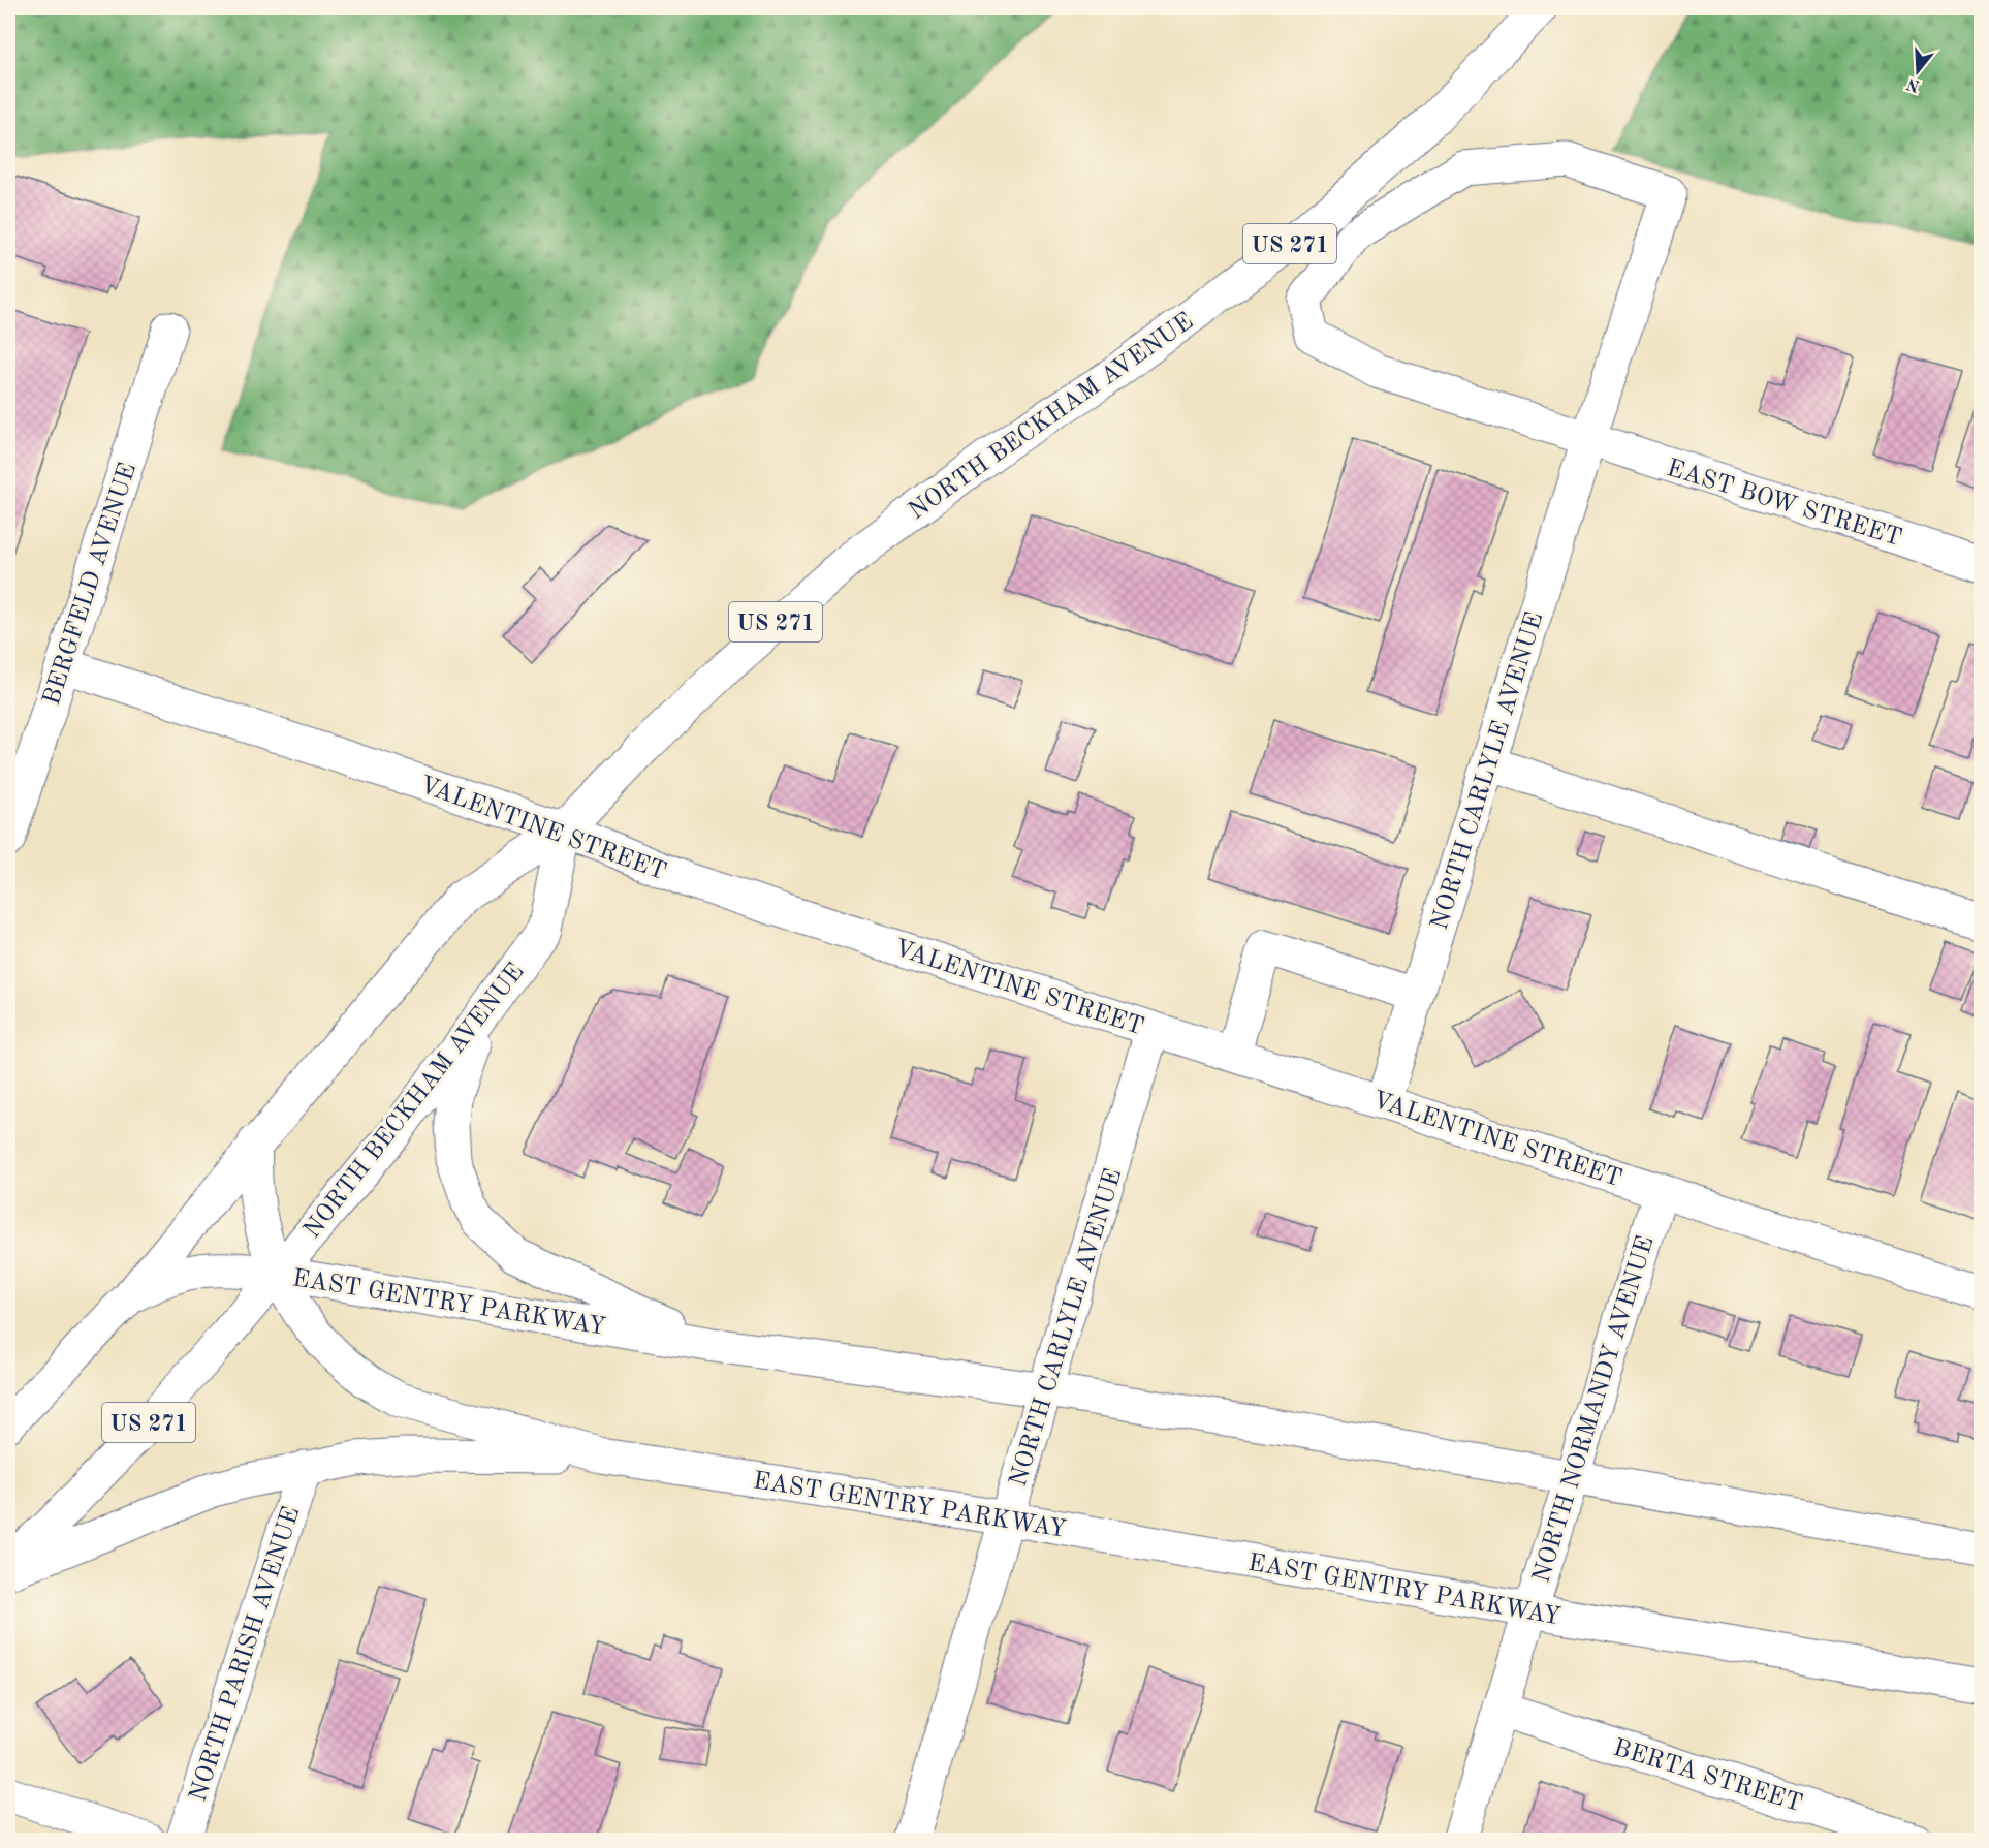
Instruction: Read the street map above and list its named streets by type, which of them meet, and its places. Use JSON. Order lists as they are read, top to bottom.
{
  "streets": {
    "main road": [
      "US 271",
      "NORTH BECKHAM AVENUE",
      "EAST BOW STREET",
      "BERGFELD AVENUE",
      "NORTH CARLYLE AVENUE",
      "VALENTINE STREET",
      "EAST GENTRY PARKWAY",
      "NORTH NORMANDY AVENUE",
      "NORTH PARISH AVENUE",
      "BERTA STREET"
    ]
  },
  "crossings": [
    ["US 271", "NORTH BECKHAM AVENUE"],
    ["NORTH BECKHAM AVENUE", "VALENTINE STREET"],
    ["NORTH BECKHAM AVENUE", "EAST GENTRY PARKWAY"],
    ["EAST BOW STREET", "NORTH CARLYLE AVENUE"],
    ["BERGFELD AVENUE", "VALENTINE STREET"],
    ["NORTH CARLYLE AVENUE", "VALENTINE STREET"],
    ["NORTH CARLYLE AVENUE", "EAST GENTRY PARKWAY"],
    ["VALENTINE STREET", "NORTH NORMANDY AVENUE"],
    ["EAST GENTRY PARKWAY", "NORTH NORMANDY AVENUE"],
    ["NORTH NORMANDY AVENUE", "BERTA STREET"]
  ],
  "north": "bottom"
}
